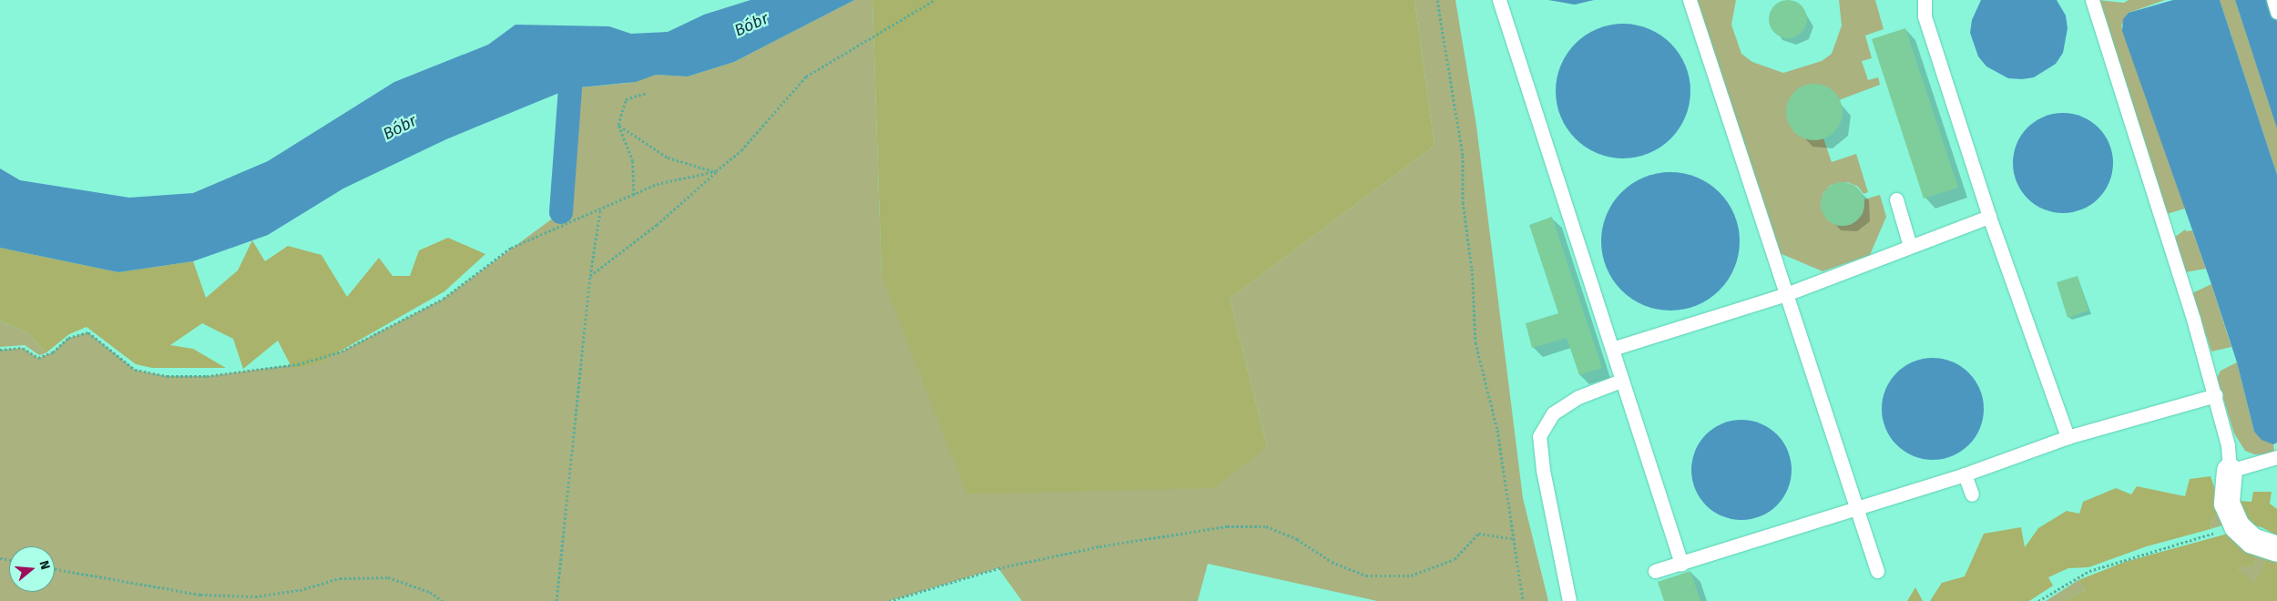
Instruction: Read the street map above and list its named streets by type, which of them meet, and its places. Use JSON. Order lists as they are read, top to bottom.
{
  "water": ["Bóbr"],
  "north": "right"
}
